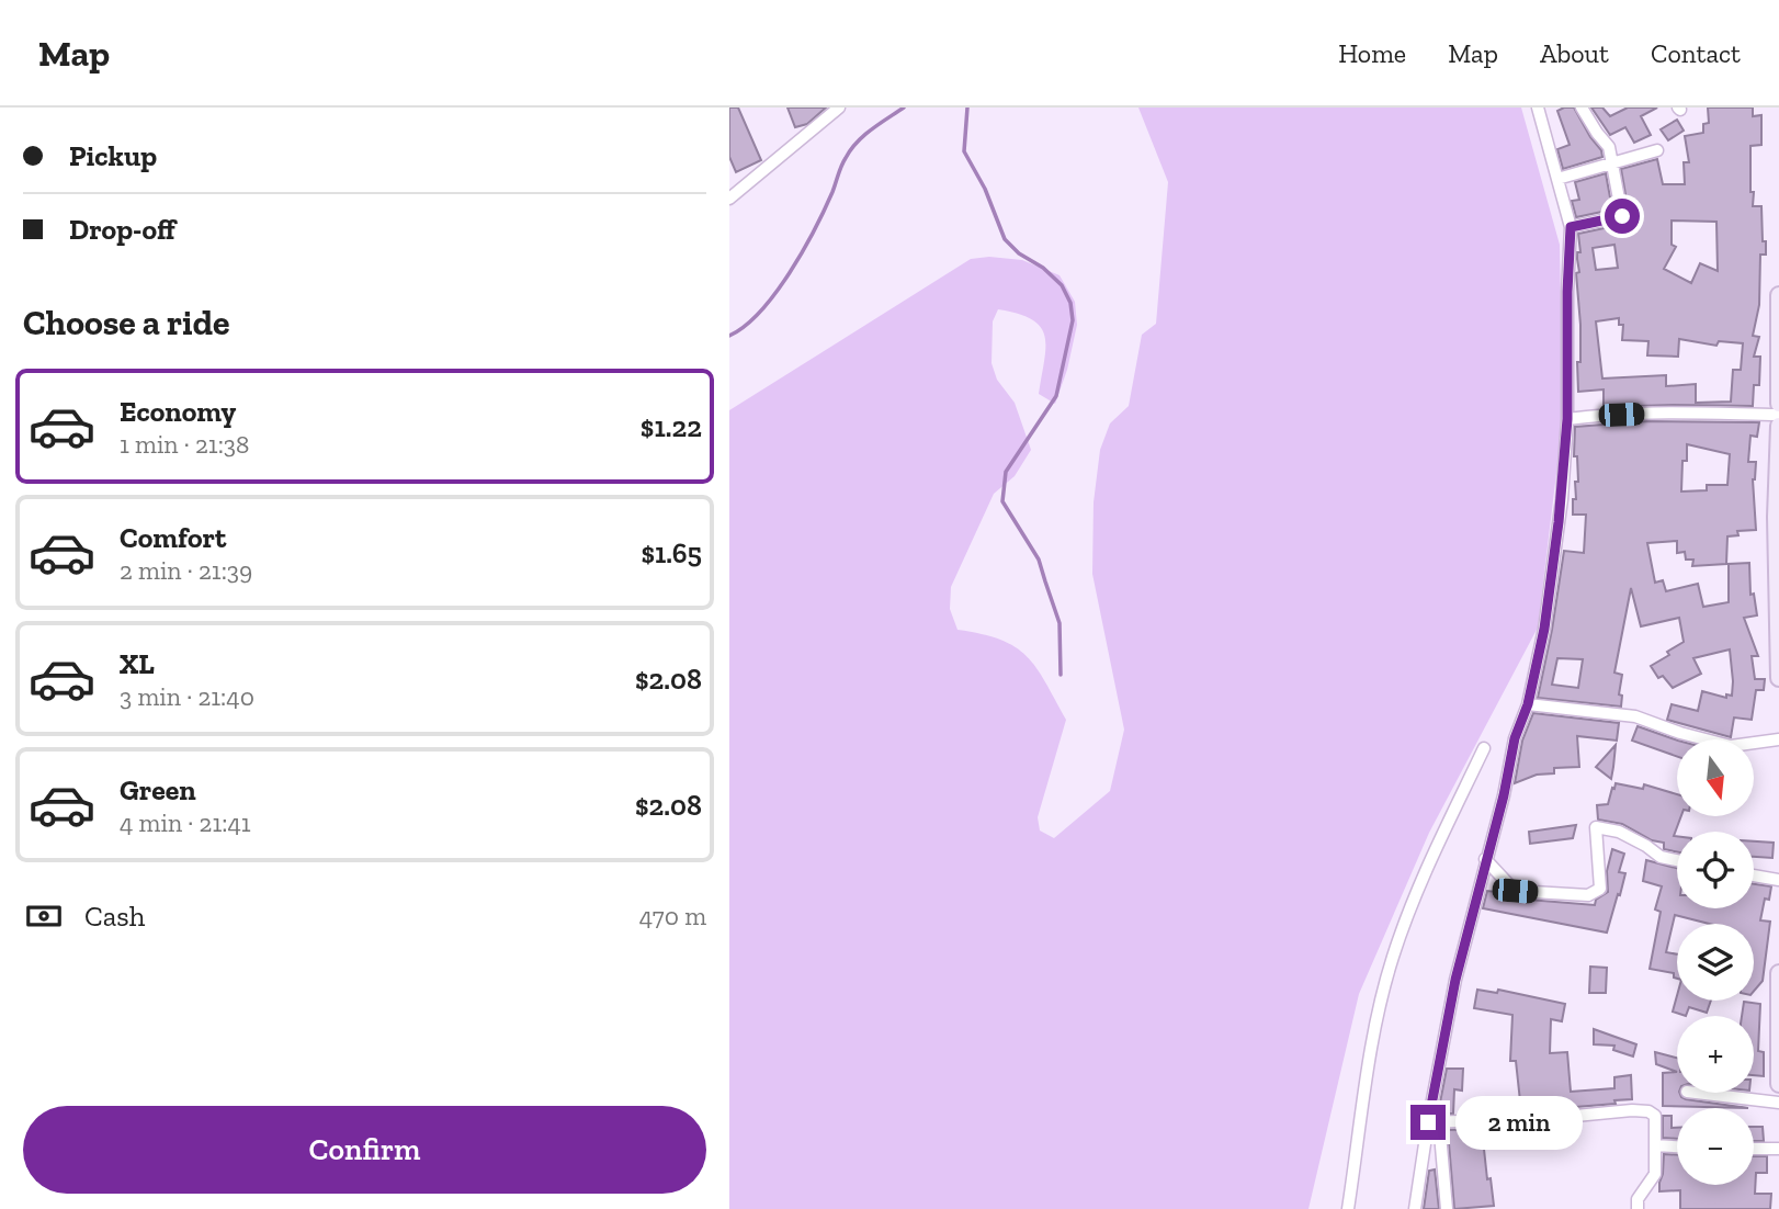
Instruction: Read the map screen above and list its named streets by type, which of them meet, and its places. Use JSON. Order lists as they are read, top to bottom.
{
  "north": "bottom",
  "page": {
    "header": "Map",
    "nav": [
      "Home",
      "Map",
      "About",
      "Contact"
    ],
    "banner": ["Pickup", "Drop-off"],
    "heading": "Choose a ride",
    "list": [
      {
        "name": "Economy",
        "note": "1 min · 21:38",
        "value": "$1.22"
      },
      {
        "name": "Comfort",
        "note": "2 min · 21:39",
        "value": "$1.65"
      },
      {
        "name": "XL",
        "note": "3 min · 21:40",
        "value": "$2.08"
      },
      {
        "name": "Green",
        "note": "4 min · 21:41",
        "value": "$2.08"
      }
    ],
    "map_buttons": ["+", "−"],
    "pay": ["Cash", "470 m"],
    "buttons": "Confirm",
    "bubble": "2 min"
  }
}
